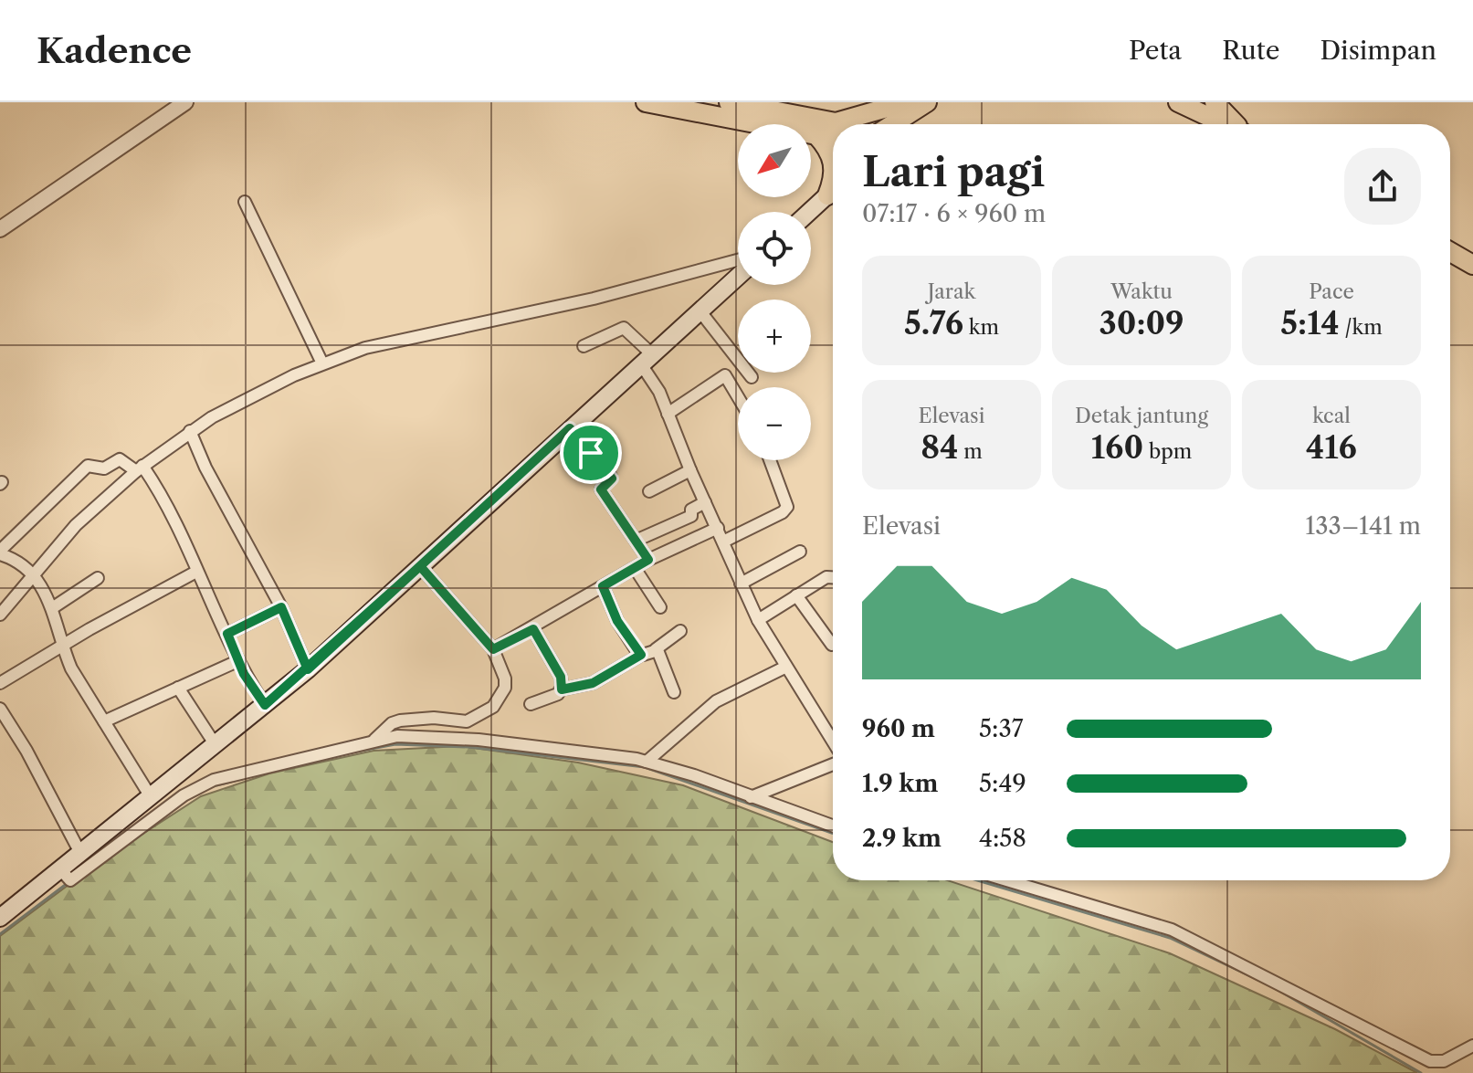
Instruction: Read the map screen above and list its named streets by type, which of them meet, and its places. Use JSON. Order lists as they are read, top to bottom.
{
  "north": "bottom left",
  "page": {
    "header": "Kadence",
    "nav": ["Peta", "Rute", "Disimpan"],
    "map_buttons": ["+", "−"],
    "heading": ["Lari pagi", "07:17 · 6 × 960 m"],
    "stats": [
      ["Jarak", "5.76 km"],
      ["Waktu", "30:09"],
      ["Pace", "5:14 /km"],
      ["Elevasi", "84 m"],
      ["Detak jantung", "160 bpm"],
      ["kcal", "416"]
    ],
    "chart": ["Elevasi", "133–141 m"],
    "list": [
      {
        "name": "960 m",
        "note": "5:37"
      },
      {
        "name": "1.9 km",
        "note": "5:49"
      },
      {
        "name": "2.9 km",
        "note": "4:58"
      }
    ]
  }
}
